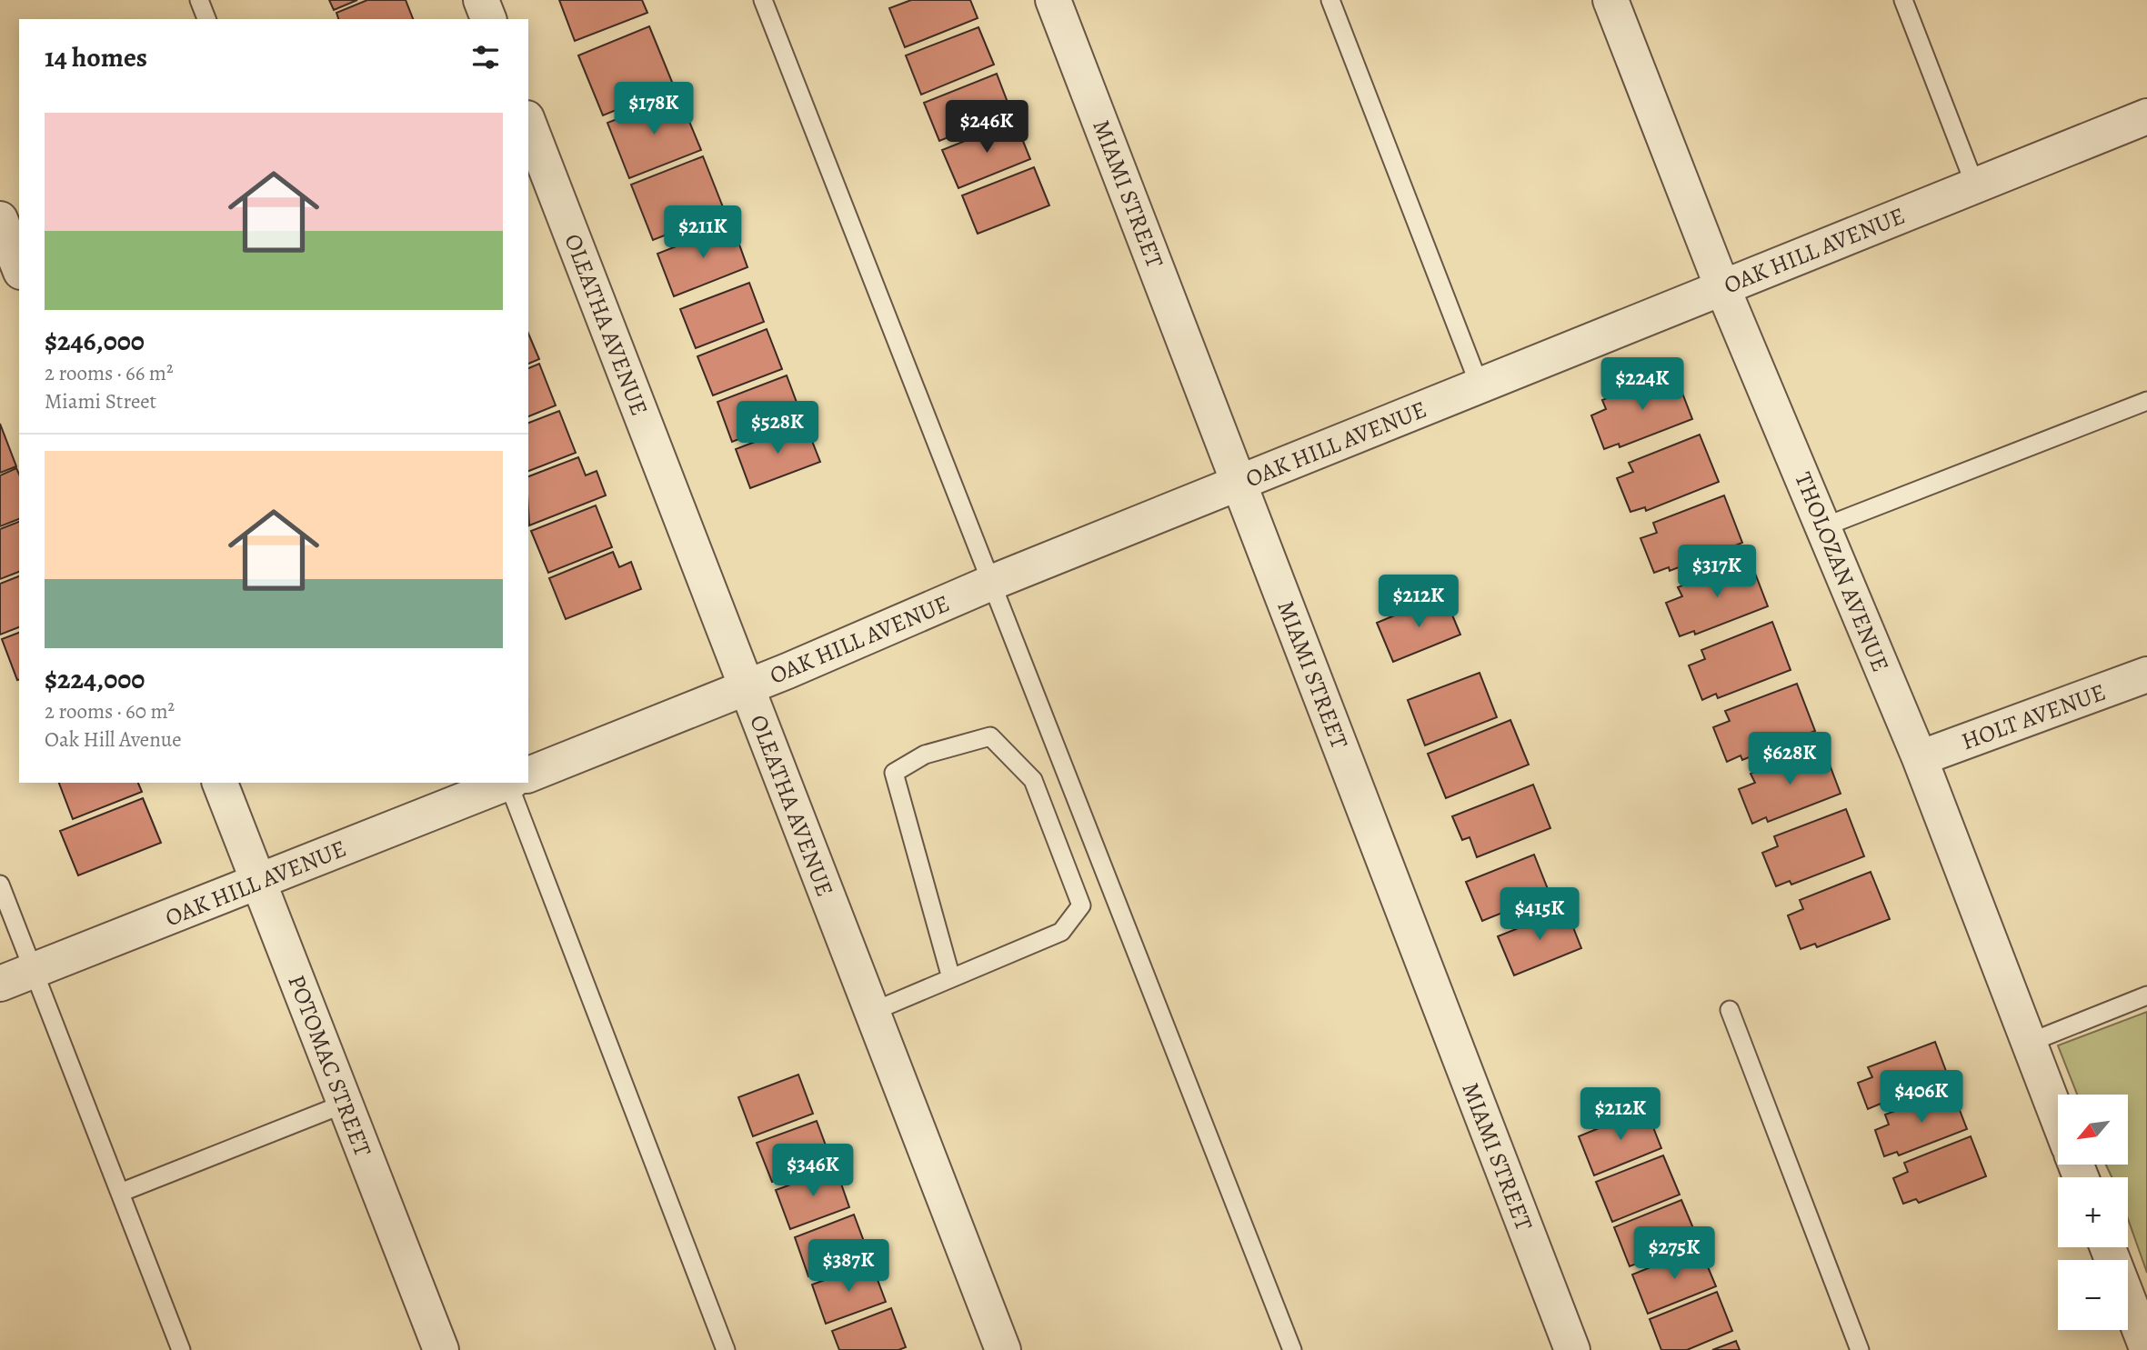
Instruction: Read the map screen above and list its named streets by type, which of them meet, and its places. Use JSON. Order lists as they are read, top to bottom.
{
  "streets": {
    "street": [
      "MIAMI STREET",
      "OAK HILL AVENUE",
      "OLEATHA AVENUE",
      "THOLOZAN AVENUE",
      "HOLT AVENUE",
      "POTOMAC STREET"
    ]
  },
  "crossings": [
    ["MIAMI STREET", "OAK HILL AVENUE"],
    ["OAK HILL AVENUE", "OLEATHA AVENUE"],
    ["OAK HILL AVENUE", "THOLOZAN AVENUE"],
    ["OAK HILL AVENUE", "POTOMAC STREET"],
    ["THOLOZAN AVENUE", "HOLT AVENUE"]
  ],
  "north": "bottom left",
  "page": {
    "heading": "14 homes",
    "price": [
      "$178K",
      "$246K",
      "$211K",
      "$224K",
      "$528K",
      "$317K",
      "$212K",
      "$628K",
      "$415K",
      "$406K",
      "$212K",
      "$346K",
      "$275K",
      "$387K"
    ],
    "list": [
      {
        "name": "$246,000",
        "note": "2 rooms · 66 m² · Miami Street"
      },
      {
        "name": "$224,000",
        "note": "2 rooms · 60 m² · Oak Hill Avenue"
      }
    ],
    "map_buttons": ["+", "−"]
  }
}
